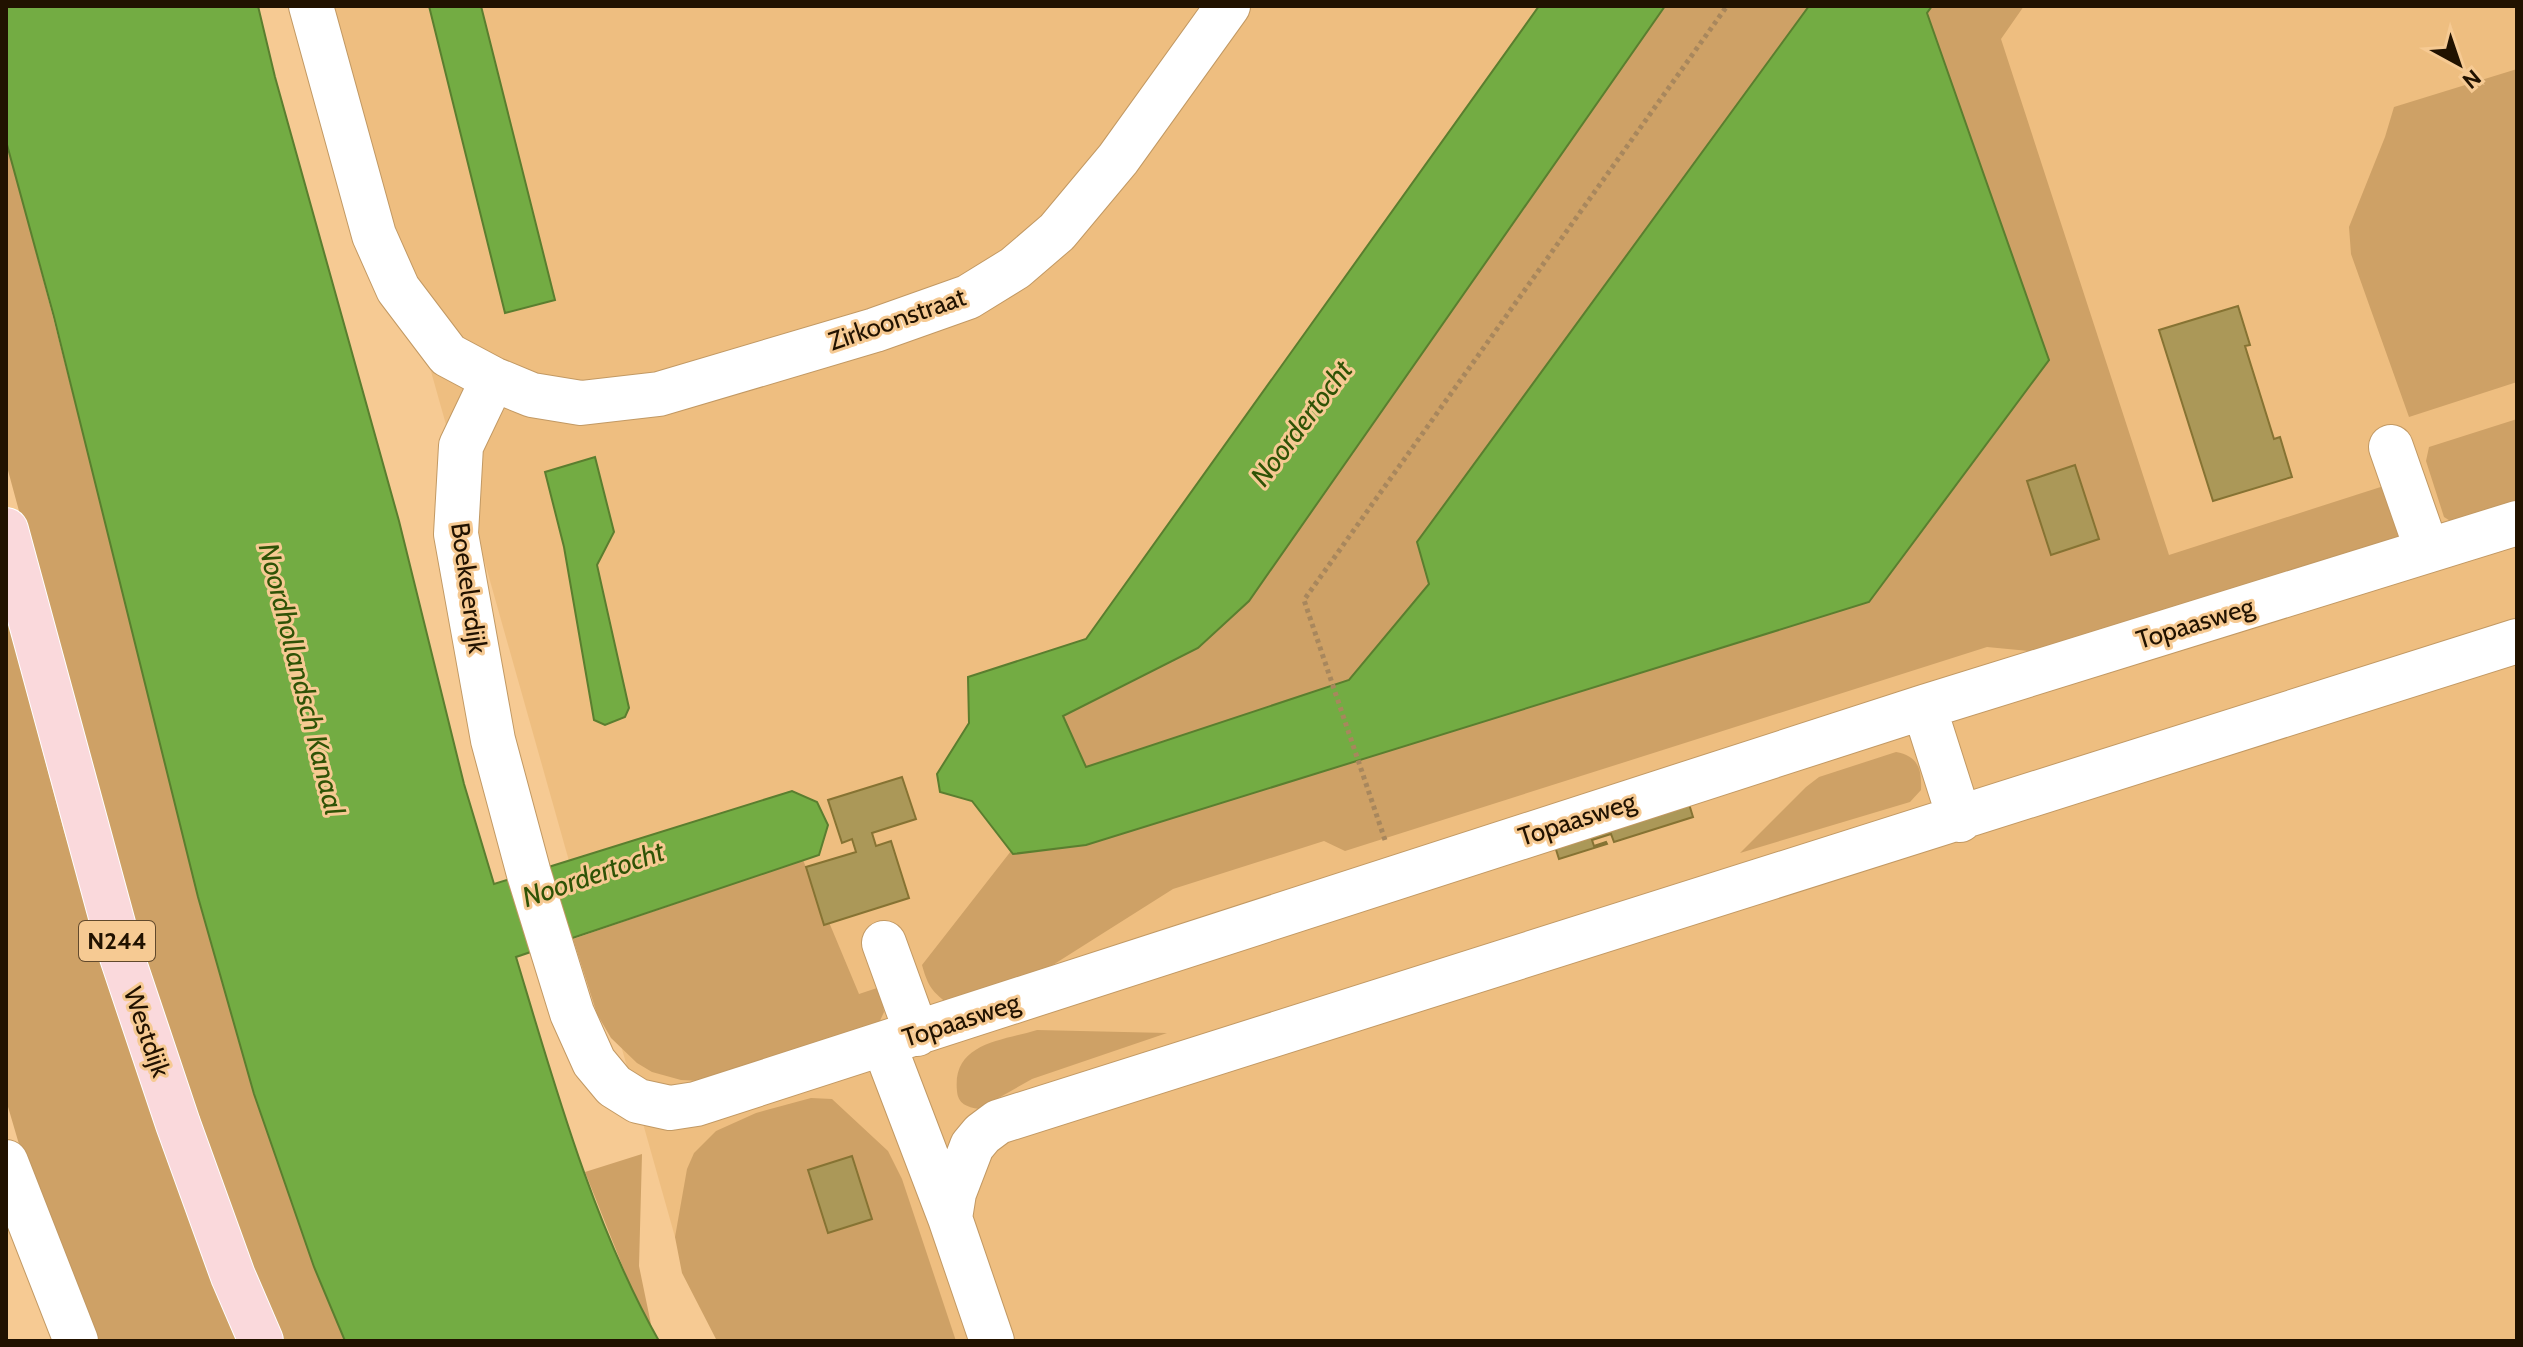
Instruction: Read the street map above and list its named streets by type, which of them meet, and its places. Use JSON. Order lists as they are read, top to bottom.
{
  "streets": {
    "main road": ["N244", "Westdijk"],
    "street": ["Zirkoonstraat", "Boekelerdijk", "Topaasweg"]
  },
  "crossings": [
    ["Zirkoonstraat", "Boekelerdijk"],
    ["Boekelerdijk", "Topaasweg"]
  ],
  "water": ["Noordertocht", "Noordhollandsch Kanaal"],
  "north": "bottom right"
}
